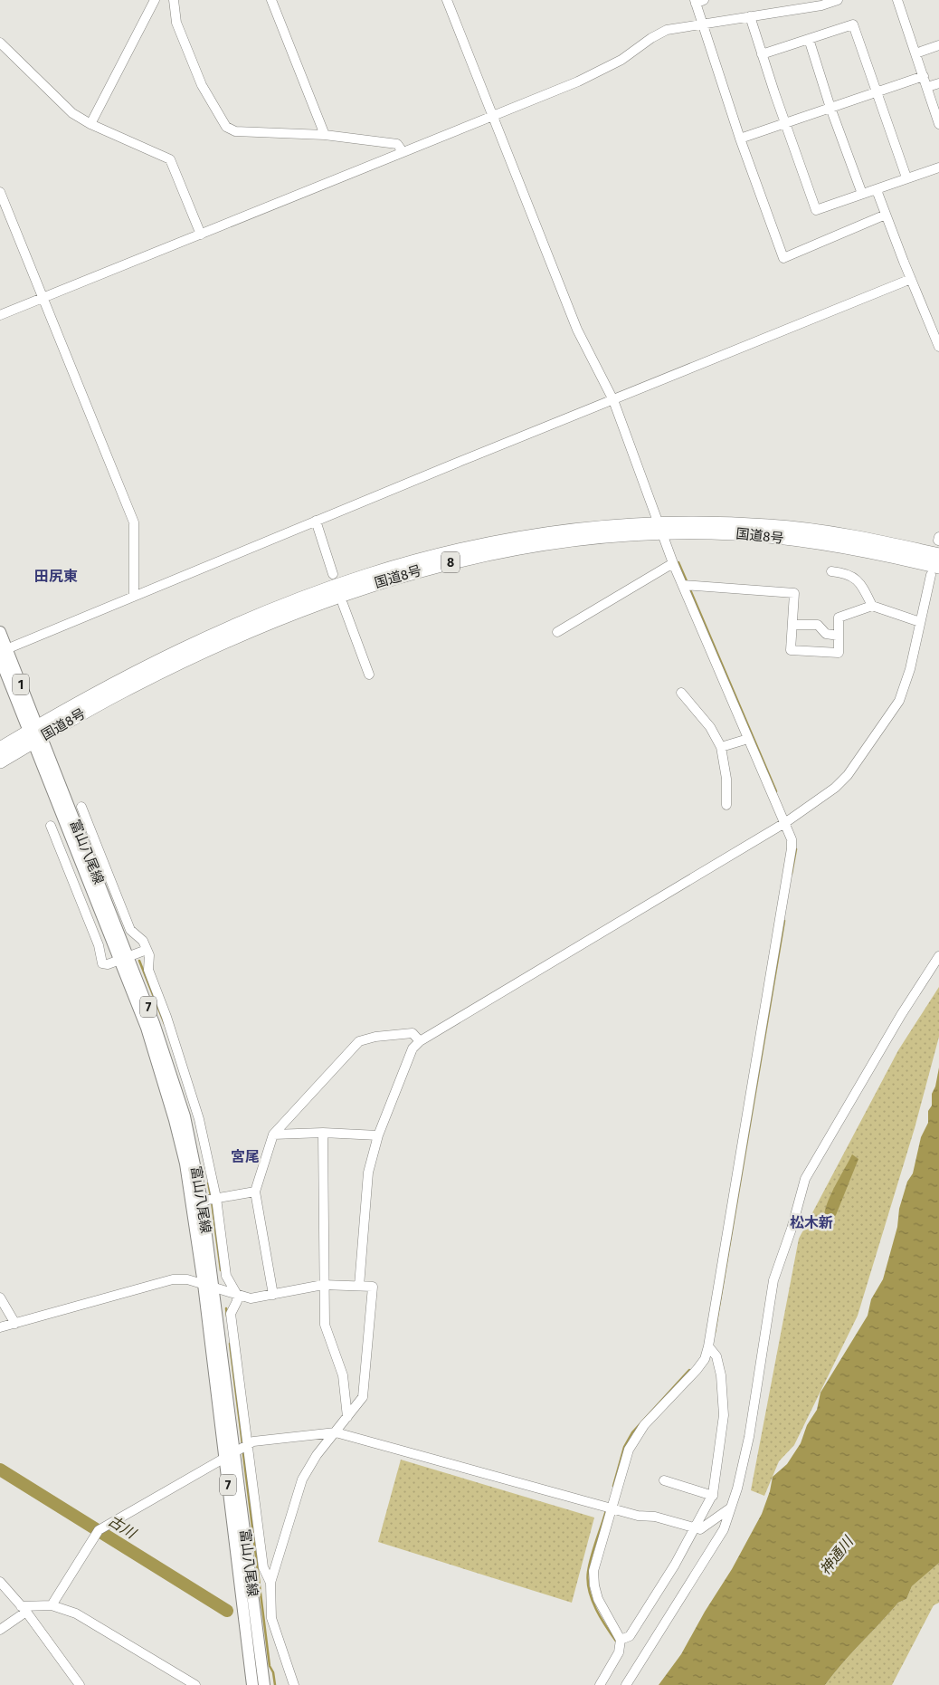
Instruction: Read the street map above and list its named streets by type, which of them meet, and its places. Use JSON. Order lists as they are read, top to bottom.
{
  "streets": {
    "highway": ["国道8号", "8"],
    "main road": ["1", "富山八尾線", "7"]
  },
  "crossings": [
    ["国道8号", "1"],
    ["国道8号", "富山八尾線"],
    ["1", "富山八尾線"]
  ],
  "districts": ["田尻東", "宮尾", "松木新"],
  "water": ["古川", "神通川"]
}
